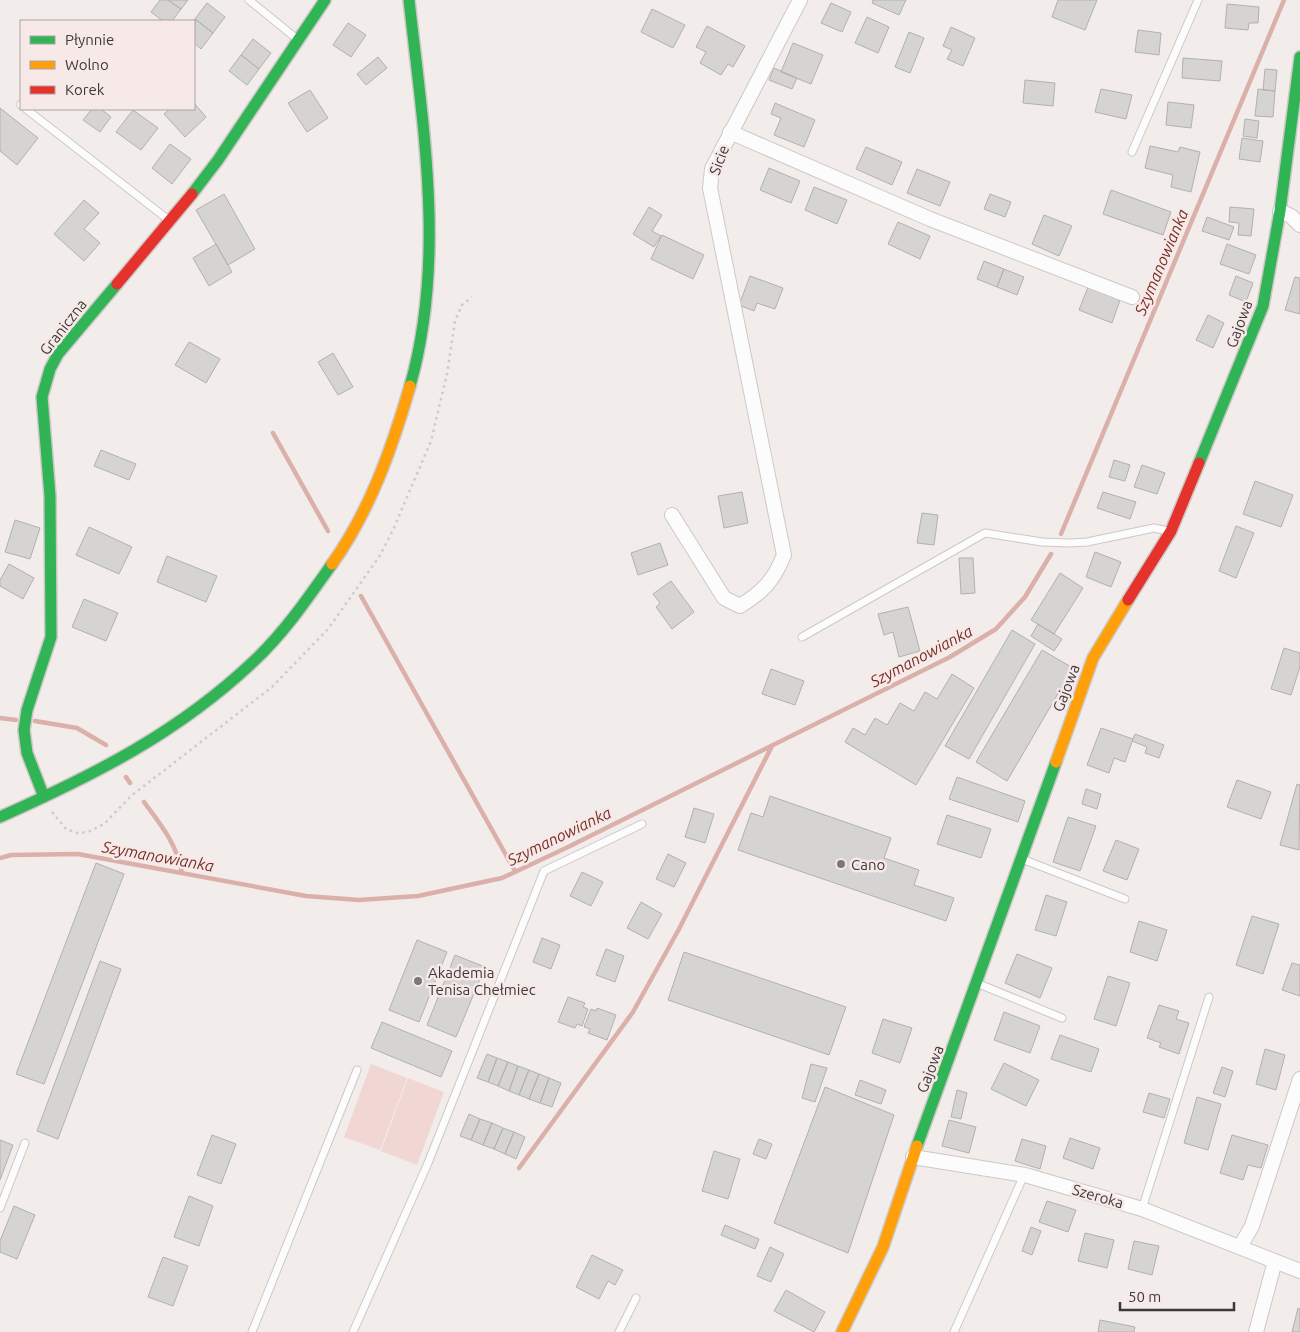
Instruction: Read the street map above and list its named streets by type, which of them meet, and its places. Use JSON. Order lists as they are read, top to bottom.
{
  "streets": {
    "street": [
      "Sicie",
      "Gajowa",
      "Graniczna",
      "Szeroka"
    ]
  },
  "crossings": [
    ["Gajowa", "Szeroka"]
  ],
  "water": ["Szymanowianka"],
  "places": ["Cano", "Akademia Tenisa Chełmiec"],
  "legend": ["Płynnie", "Wolno", "Korek"],
  "scale_bar": "50 m"
}
